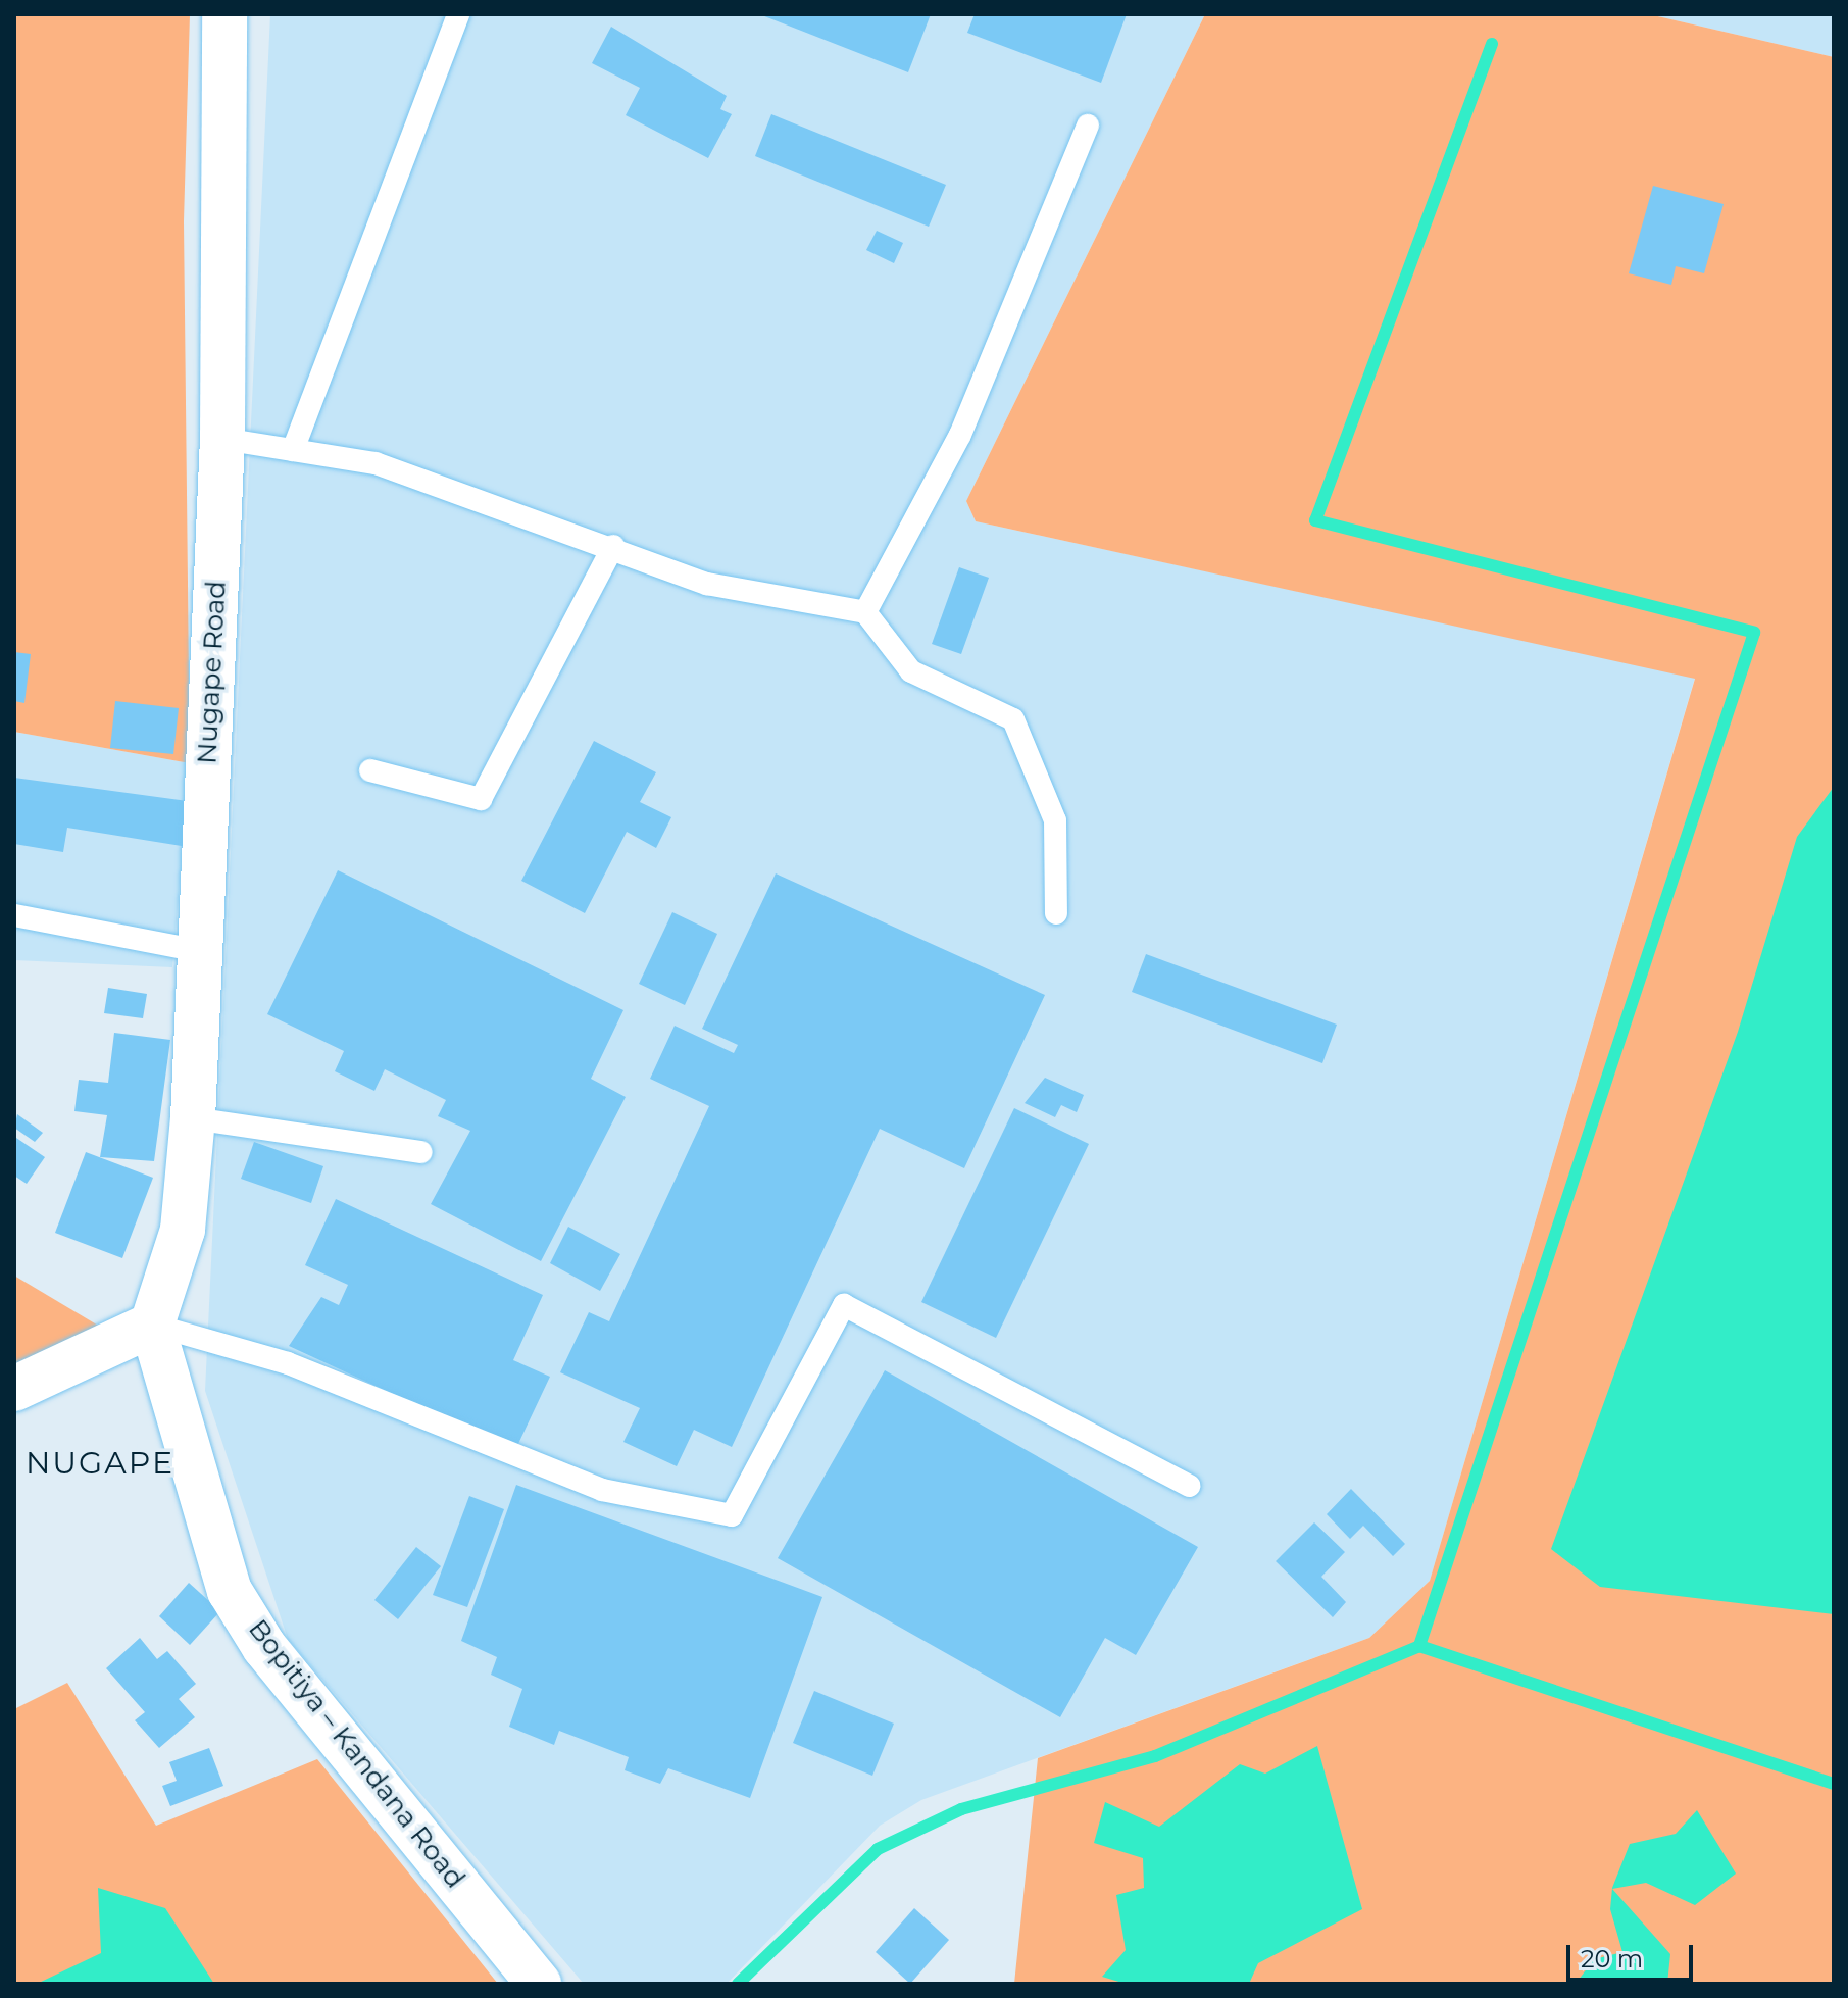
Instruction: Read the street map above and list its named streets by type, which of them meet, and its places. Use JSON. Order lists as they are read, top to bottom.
{
  "streets": {
    "main road": ["Nugape Road", "Bopitiya – Kandana Road"]
  },
  "crossings": [
    ["Nugape Road", "Bopitiya – Kandana Road"]
  ],
  "districts": ["NUGAPE"],
  "scale_bar": "20 m"
}
